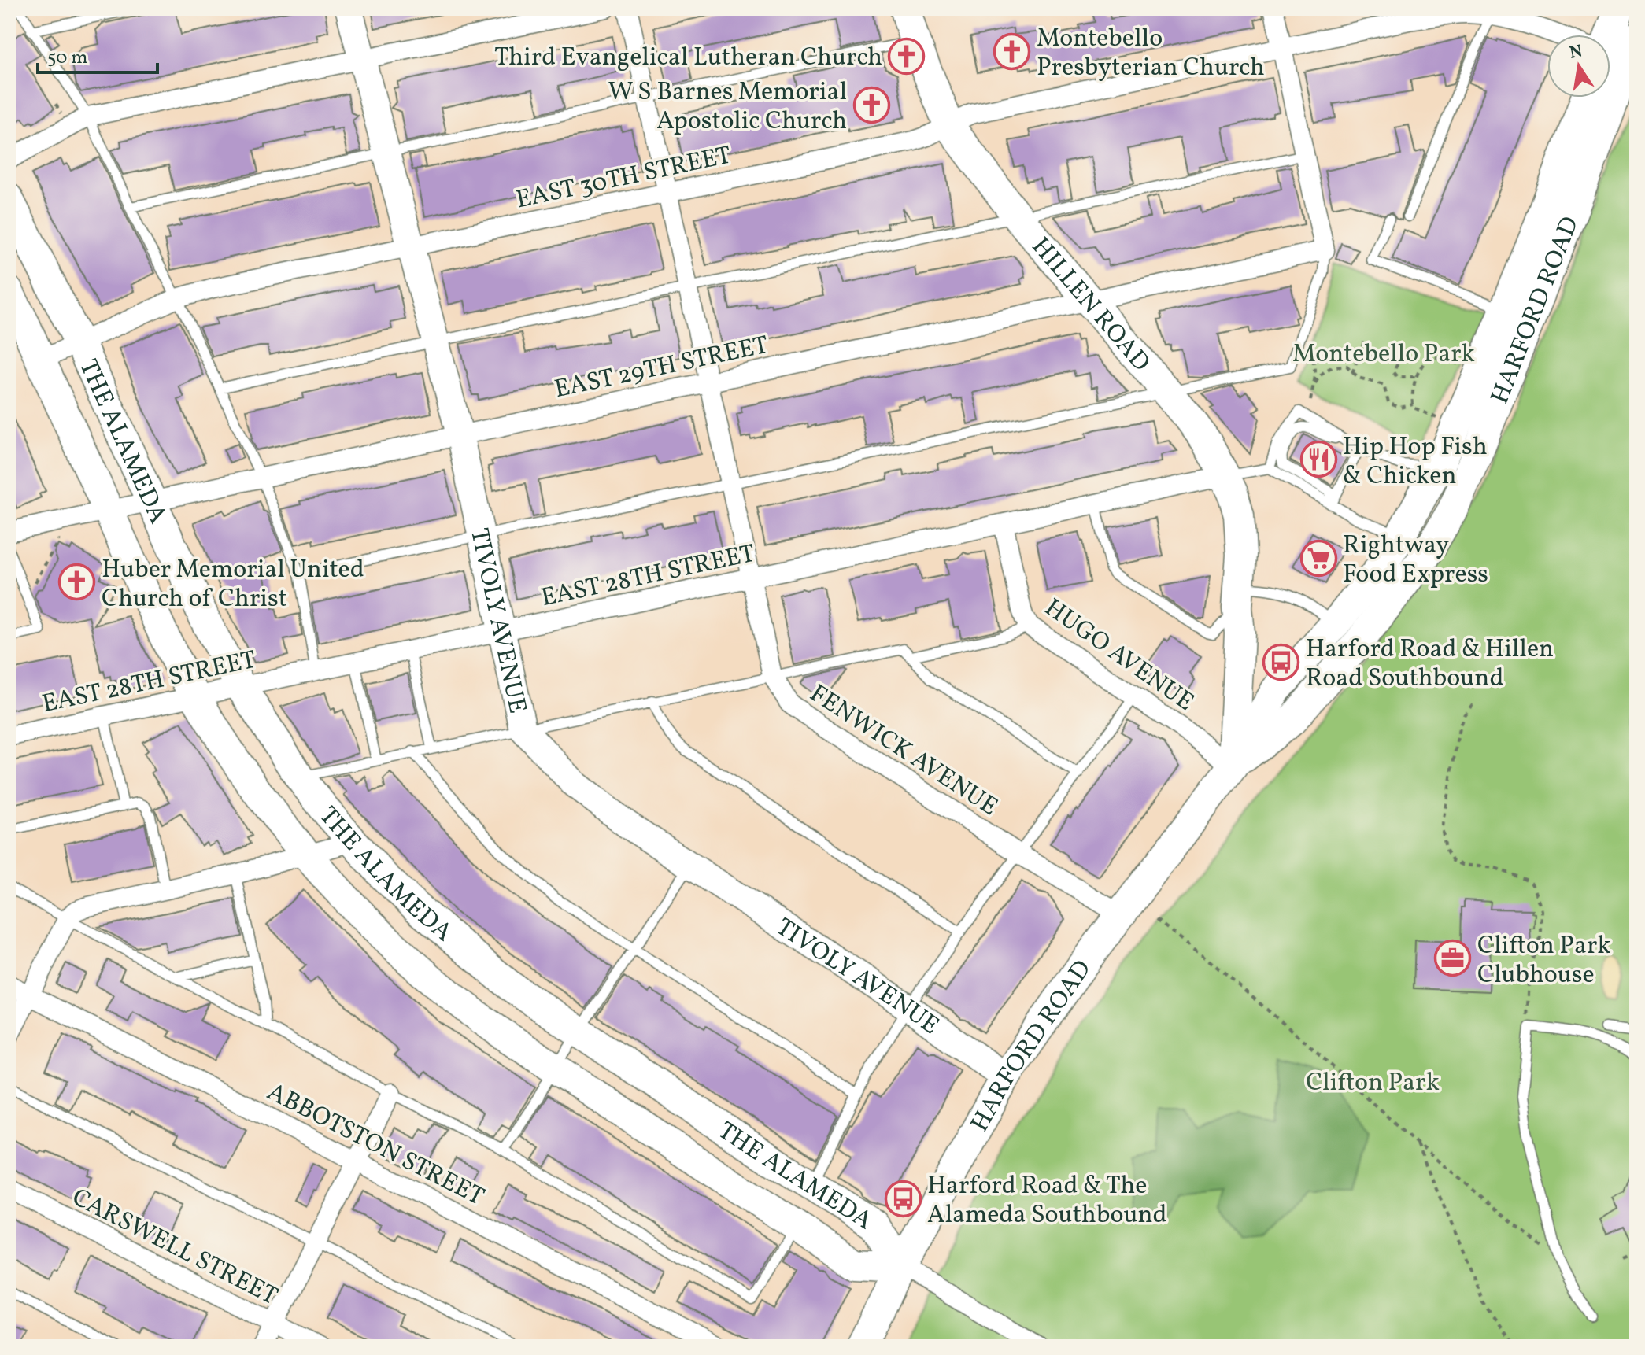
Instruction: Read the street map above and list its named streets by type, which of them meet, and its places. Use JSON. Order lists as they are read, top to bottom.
{
  "streets": {
    "main road": ["HILLEN ROAD", "HARFORD ROAD", "THE ALAMEDA"],
    "street": [
      "EAST 30TH STREET",
      "EAST 29TH STREET",
      "EAST 28TH STREET",
      "TIVOLY AVENUE",
      "HUGO AVENUE",
      "FENWICK AVENUE",
      "ABBOTSTON STREET",
      "CARSWELL STREET"
    ]
  },
  "crossings": [
    ["EAST 30TH STREET", "HILLEN ROAD"],
    ["EAST 30TH STREET", "THE ALAMEDA"],
    ["EAST 30TH STREET", "TIVOLY AVENUE"],
    ["EAST 30TH STREET", "FENWICK AVENUE"],
    ["HILLEN ROAD", "HARFORD ROAD"],
    ["HILLEN ROAD", "EAST 29TH STREET"],
    ["HILLEN ROAD", "EAST 28TH STREET"],
    ["HILLEN ROAD", "HUGO AVENUE"],
    ["HARFORD ROAD", "THE ALAMEDA"],
    ["HARFORD ROAD", "TIVOLY AVENUE"],
    ["HARFORD ROAD", "HUGO AVENUE"],
    ["HARFORD ROAD", "FENWICK AVENUE"],
    ["EAST 29TH STREET", "THE ALAMEDA"],
    ["EAST 29TH STREET", "TIVOLY AVENUE"],
    ["EAST 29TH STREET", "FENWICK AVENUE"],
    ["THE ALAMEDA", "EAST 28TH STREET"],
    ["EAST 28TH STREET", "TIVOLY AVENUE"],
    ["EAST 28TH STREET", "HUGO AVENUE"],
    ["EAST 28TH STREET", "FENWICK AVENUE"]
  ],
  "parks": ["Montebello Park", "Clifton Park"],
  "places": {
    "church": [
      "Montebello Presbyterian Church",
      "Third Evangelical Lutheran Church",
      "W S Barnes Memorial Apostolic Church",
      "Huber Memorial United Church of Christ"
    ],
    "restaurant": ["Hip Hop Fish & Chicken"],
    "supermarket": ["Rightway Food Express"],
    "bus stop": ["Harford Road & Hillen Road Southbound", "Harford Road & The Alameda Southbound"],
    "office": ["Clifton Park Clubhouse"]
  },
  "scale_bar": "50 m",
  "north": "top"
}
